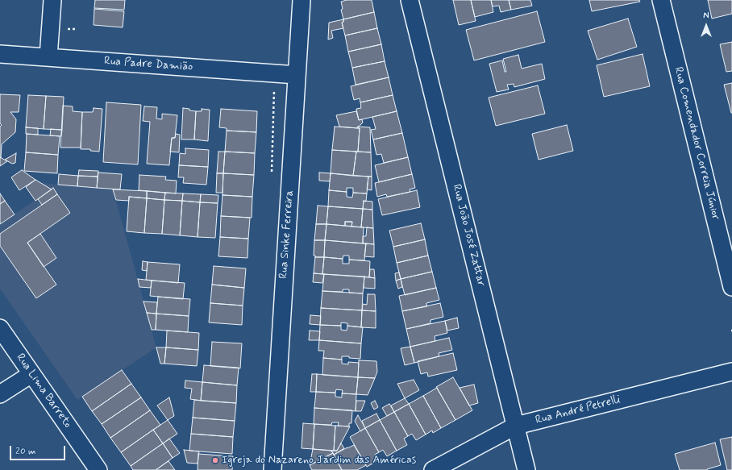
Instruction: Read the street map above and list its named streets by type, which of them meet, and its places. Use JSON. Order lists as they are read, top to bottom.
{
  "streets": {
    "street": [
      "Rua Padre Damião",
      "Rua Comendador Correia Júnior",
      "Rua Sinke Ferreira",
      "Rua João José Zattar",
      "Rua Lima Barreto",
      "Rua André Petrelli"
    ]
  },
  "crossings": [
    ["Rua Padre Damião", "Rua Sinke Ferreira"],
    ["Rua João José Zattar", "Rua André Petrelli"]
  ],
  "places": ["Igreja do Nazareno Jardim das Américas"],
  "scale_bar": "20 m",
  "north": "top"
}
